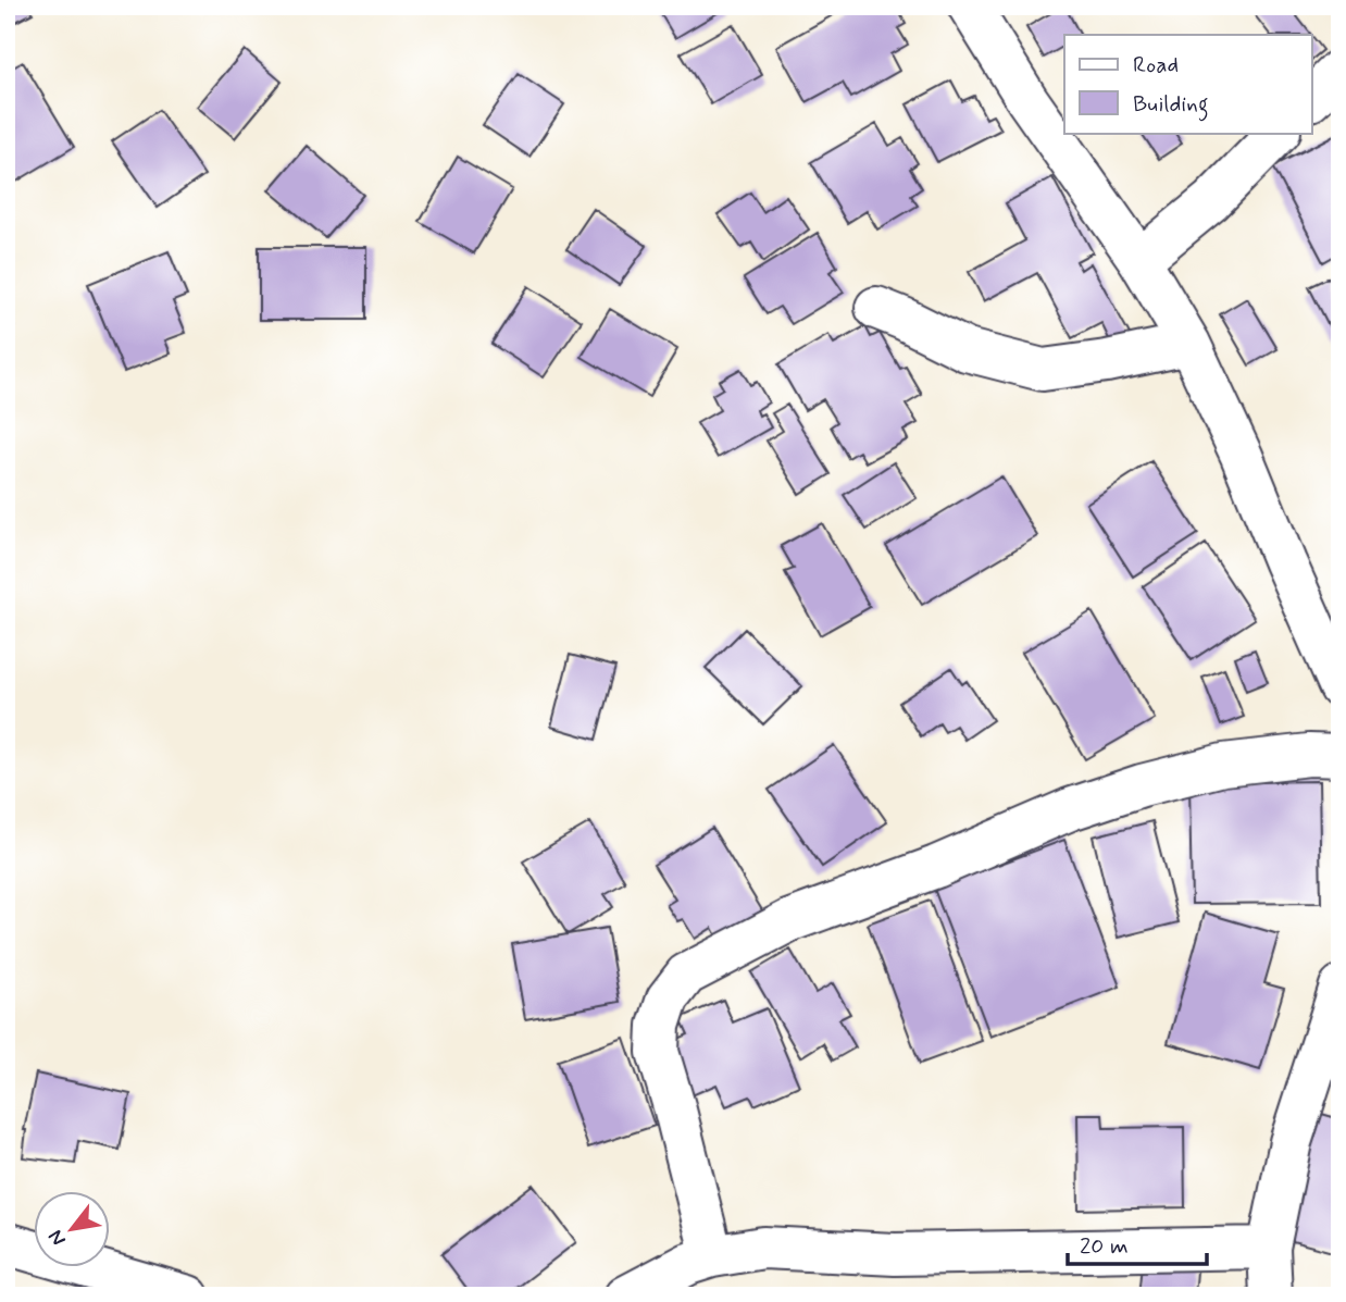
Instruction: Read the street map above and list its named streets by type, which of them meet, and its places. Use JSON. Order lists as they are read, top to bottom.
{
  "legend": ["Road", "Building"],
  "scale_bar": "20 m",
  "north": "bottom left"
}
